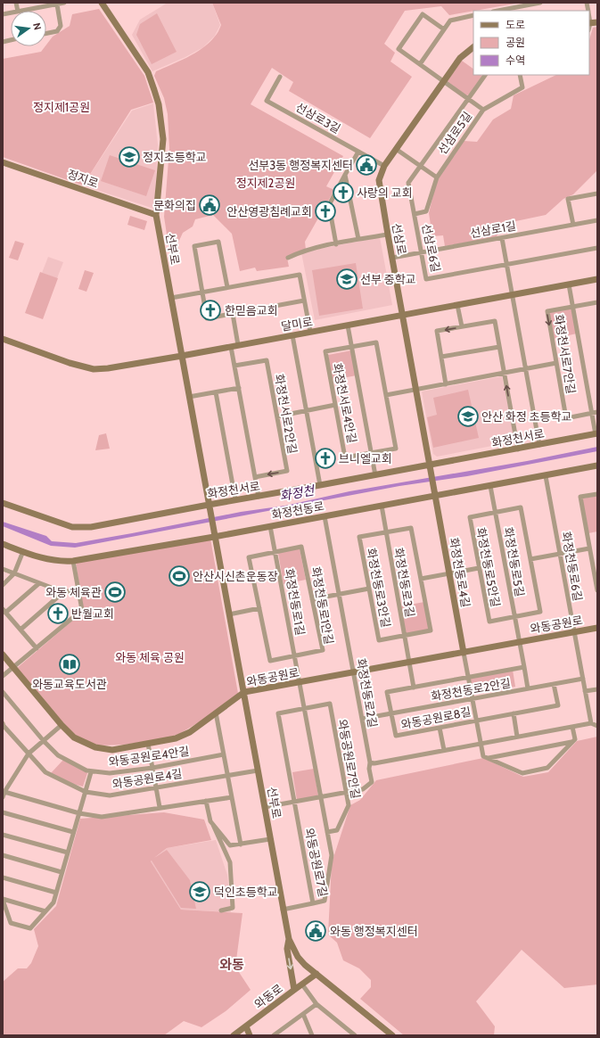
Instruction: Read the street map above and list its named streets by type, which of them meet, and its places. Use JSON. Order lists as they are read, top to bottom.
{
  "streets": {
    "street": [
      "선삼로3길",
      "선삼로5길",
      "정지로",
      "선삼로1길",
      "선삼로",
      "선삼로6길",
      "선부로",
      "달미로",
      "화정천서로7안길",
      "화정천서로4안길",
      "화정천서로2안길",
      "화정천서로",
      "화정천동로",
      "화정천동로5길",
      "화정천동로6길",
      "화정천동로5안길",
      "화정천동로4길",
      "화정천동로3길",
      "화정천동로3안길",
      "화정천동로1길",
      "화정천동로1안길",
      "와동공원로",
      "화정천동로2안길",
      "화정천동로2길",
      "와동공원로8길",
      "와동공원로4안길",
      "와동공원로7안길",
      "와동공원로4길",
      "와동공원로7길",
      "와동로"
    ]
  },
  "crossings": [
    ["선삼로3길", "선삼로"],
    ["선삼로5길", "선삼로6길"],
    ["정지로", "선부로"],
    ["선삼로1길", "선삼로"],
    ["선삼로1길", "선삼로6길"],
    ["선삼로", "달미로"],
    ["선삼로", "화정천서로"],
    ["선삼로", "화정천동로4길"],
    ["선부로", "달미로"],
    ["선부로", "화정천서로"],
    ["선부로", "화정천동로"],
    ["선부로", "와동공원로"],
    ["선부로", "와동공원로4길"],
    ["선부로", "와동로"],
    ["화정천동로", "화정천동로5길"],
    ["화정천동로", "화정천동로6길"],
    ["화정천동로", "화정천동로4길"],
    ["화정천동로", "화정천동로3길"],
    ["화정천동로", "화정천동로1길"],
    ["화정천동로", "화정천동로2길"],
    ["화정천동로5길", "화정천동로5안길"],
    ["화정천동로5길", "와동공원로"],
    ["화정천동로6길", "와동공원로"],
    ["화정천동로6길", "화정천동로2안길"],
    ["화정천동로4길", "와동공원로"],
    ["화정천동로3길", "화정천동로3안길"],
    ["화정천동로3길", "와동공원로"],
    ["화정천동로3길", "와동공원로8길"],
    ["화정천동로1길", "화정천동로1안길"],
    ["화정천동로1길", "와동공원로"],
    ["화정천동로1길", "와동공원로7길"],
    ["와동공원로", "화정천동로2길"],
    ["와동공원로", "와동공원로7길"],
    ["화정천동로2안길", "화정천동로2길"],
    ["화정천동로2안길", "와동공원로8길"],
    ["화정천동로2길", "와동공원로7안길"],
    ["와동공원로7안길", "와동공원로7길"]
  ],
  "districts": ["와동"],
  "water": ["화정천"],
  "parks": ["정지제1공원", "정지제2공원", "와동 체육 공원"],
  "places": {
    "school or university": [
      "정지초등학교",
      "선부 중학교",
      "안산 화정 초등학교",
      "덕인초등학교"
    ],
    "public building": ["선부3동 행정복지센터", "문화의집", "와동 행정복지센터"],
    "church": [
      "사랑의 교회",
      "안산영광침례교회",
      "한믿음교회",
      "브니엘교회",
      "반월교회"
    ],
    "sports": ["안산시신촌운동장", "와동 체육관"],
    "library": ["와동교육도서관"]
  },
  "legend": ["도로", "공원", "수역"],
  "north": "right"
}
